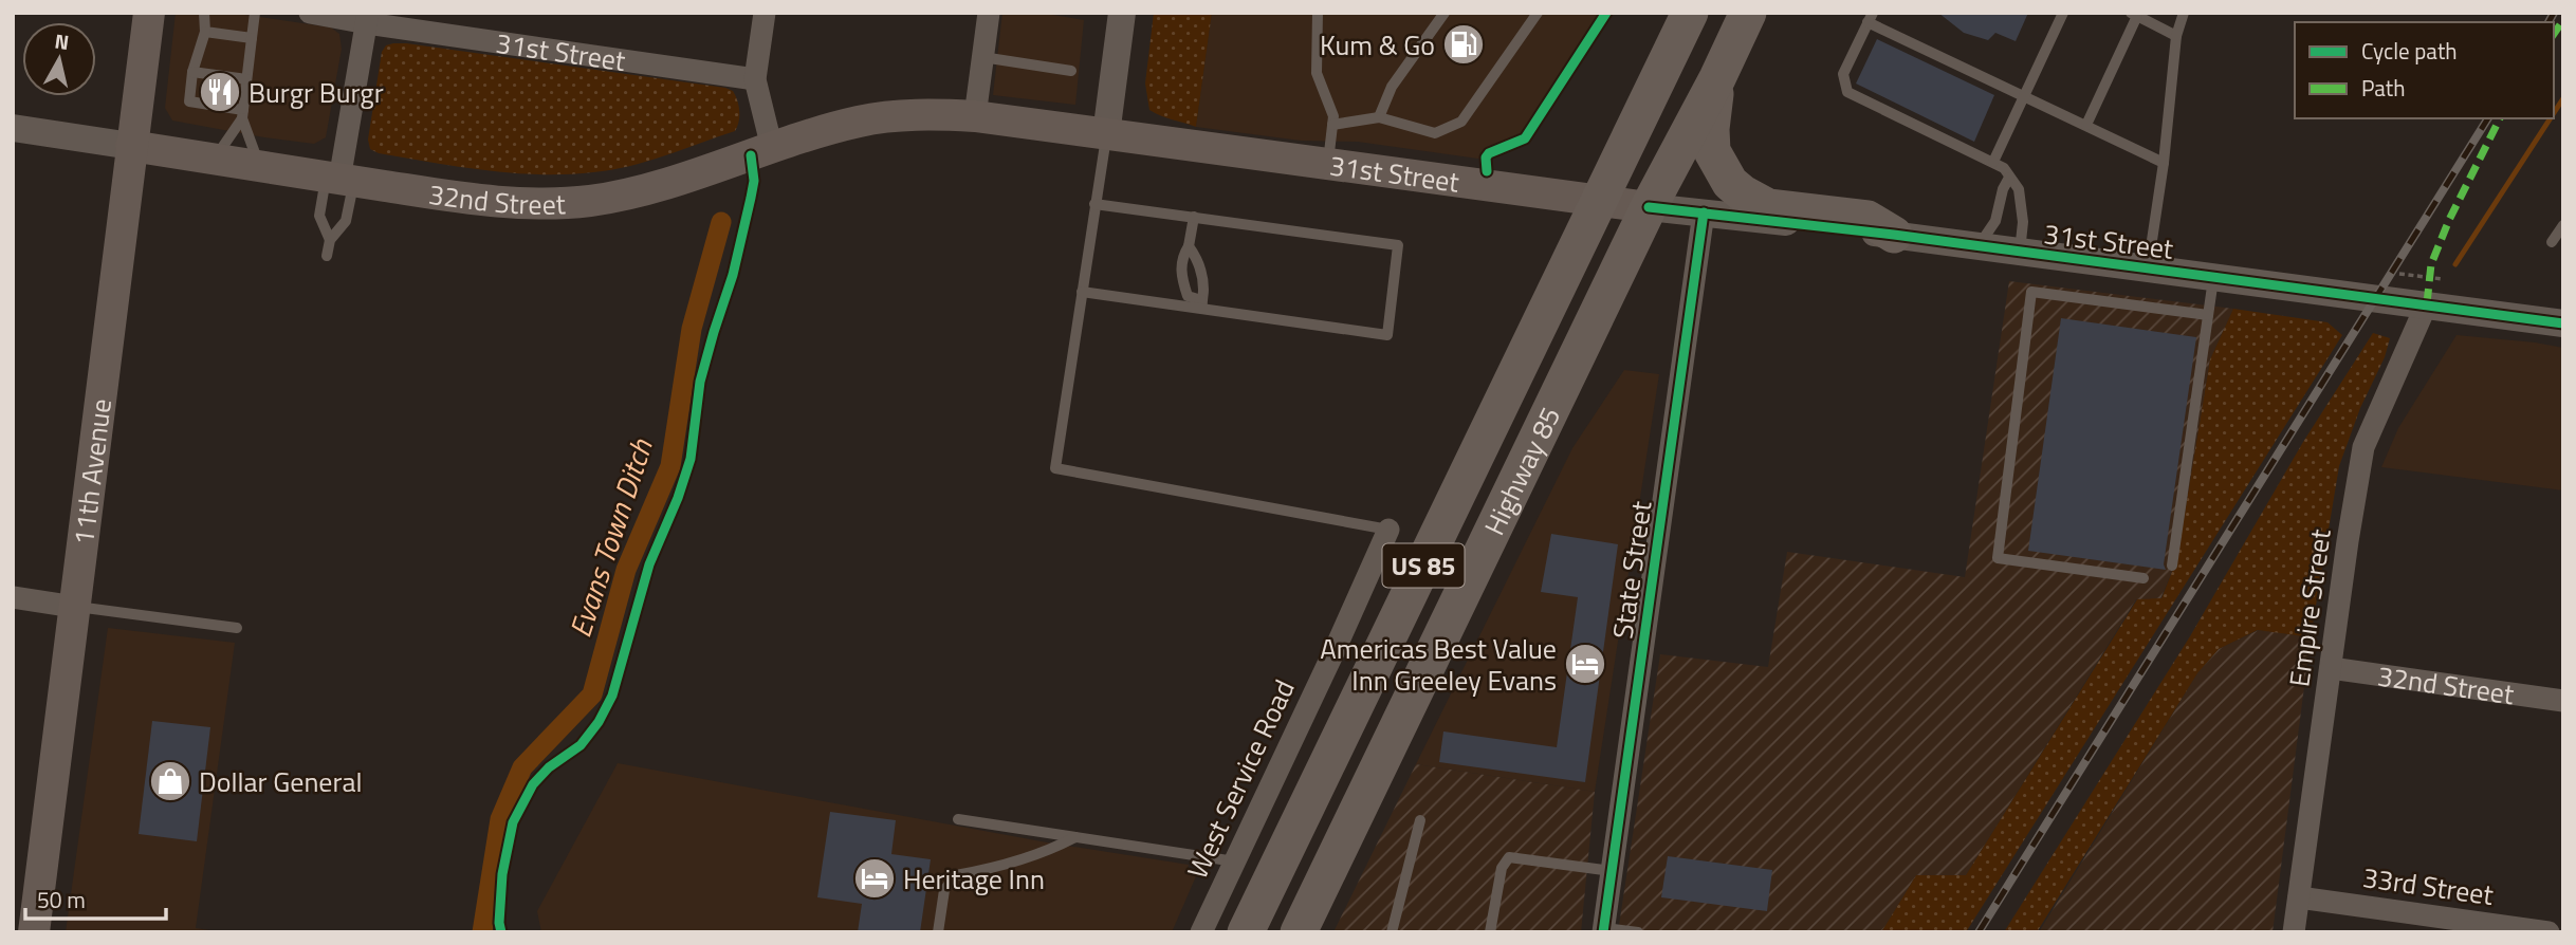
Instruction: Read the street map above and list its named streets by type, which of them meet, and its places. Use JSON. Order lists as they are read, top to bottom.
{
  "streets": {
    "highway": ["Highway 85", "US 85"],
    "main road": ["31st Street", "32nd Street", "11th Avenue"],
    "street": [
      "State Street",
      "Empire Street",
      "West Service Road",
      "33rd Street"
    ]
  },
  "crossings": [
    ["31st Street", "32nd Street"],
    ["31st Street", "Highway 85"],
    ["31st Street", "State Street"],
    ["31st Street", "Empire Street"],
    ["32nd Street", "11th Avenue"],
    ["32nd Street", "Empire Street"],
    ["Empire Street", "33rd Street"]
  ],
  "water": ["Evans Town Ditch"],
  "places": {
    "fuel station": ["Kum & Go"],
    "restaurant": ["Burgr Burgr"],
    "hotel": ["Americas Best Value Inn Greeley Evans", "Heritage Inn"],
    "shop": ["Dollar General"]
  },
  "legend": ["Cycle path", "Path"],
  "scale_bar": "50 m",
  "north": "top"
}
